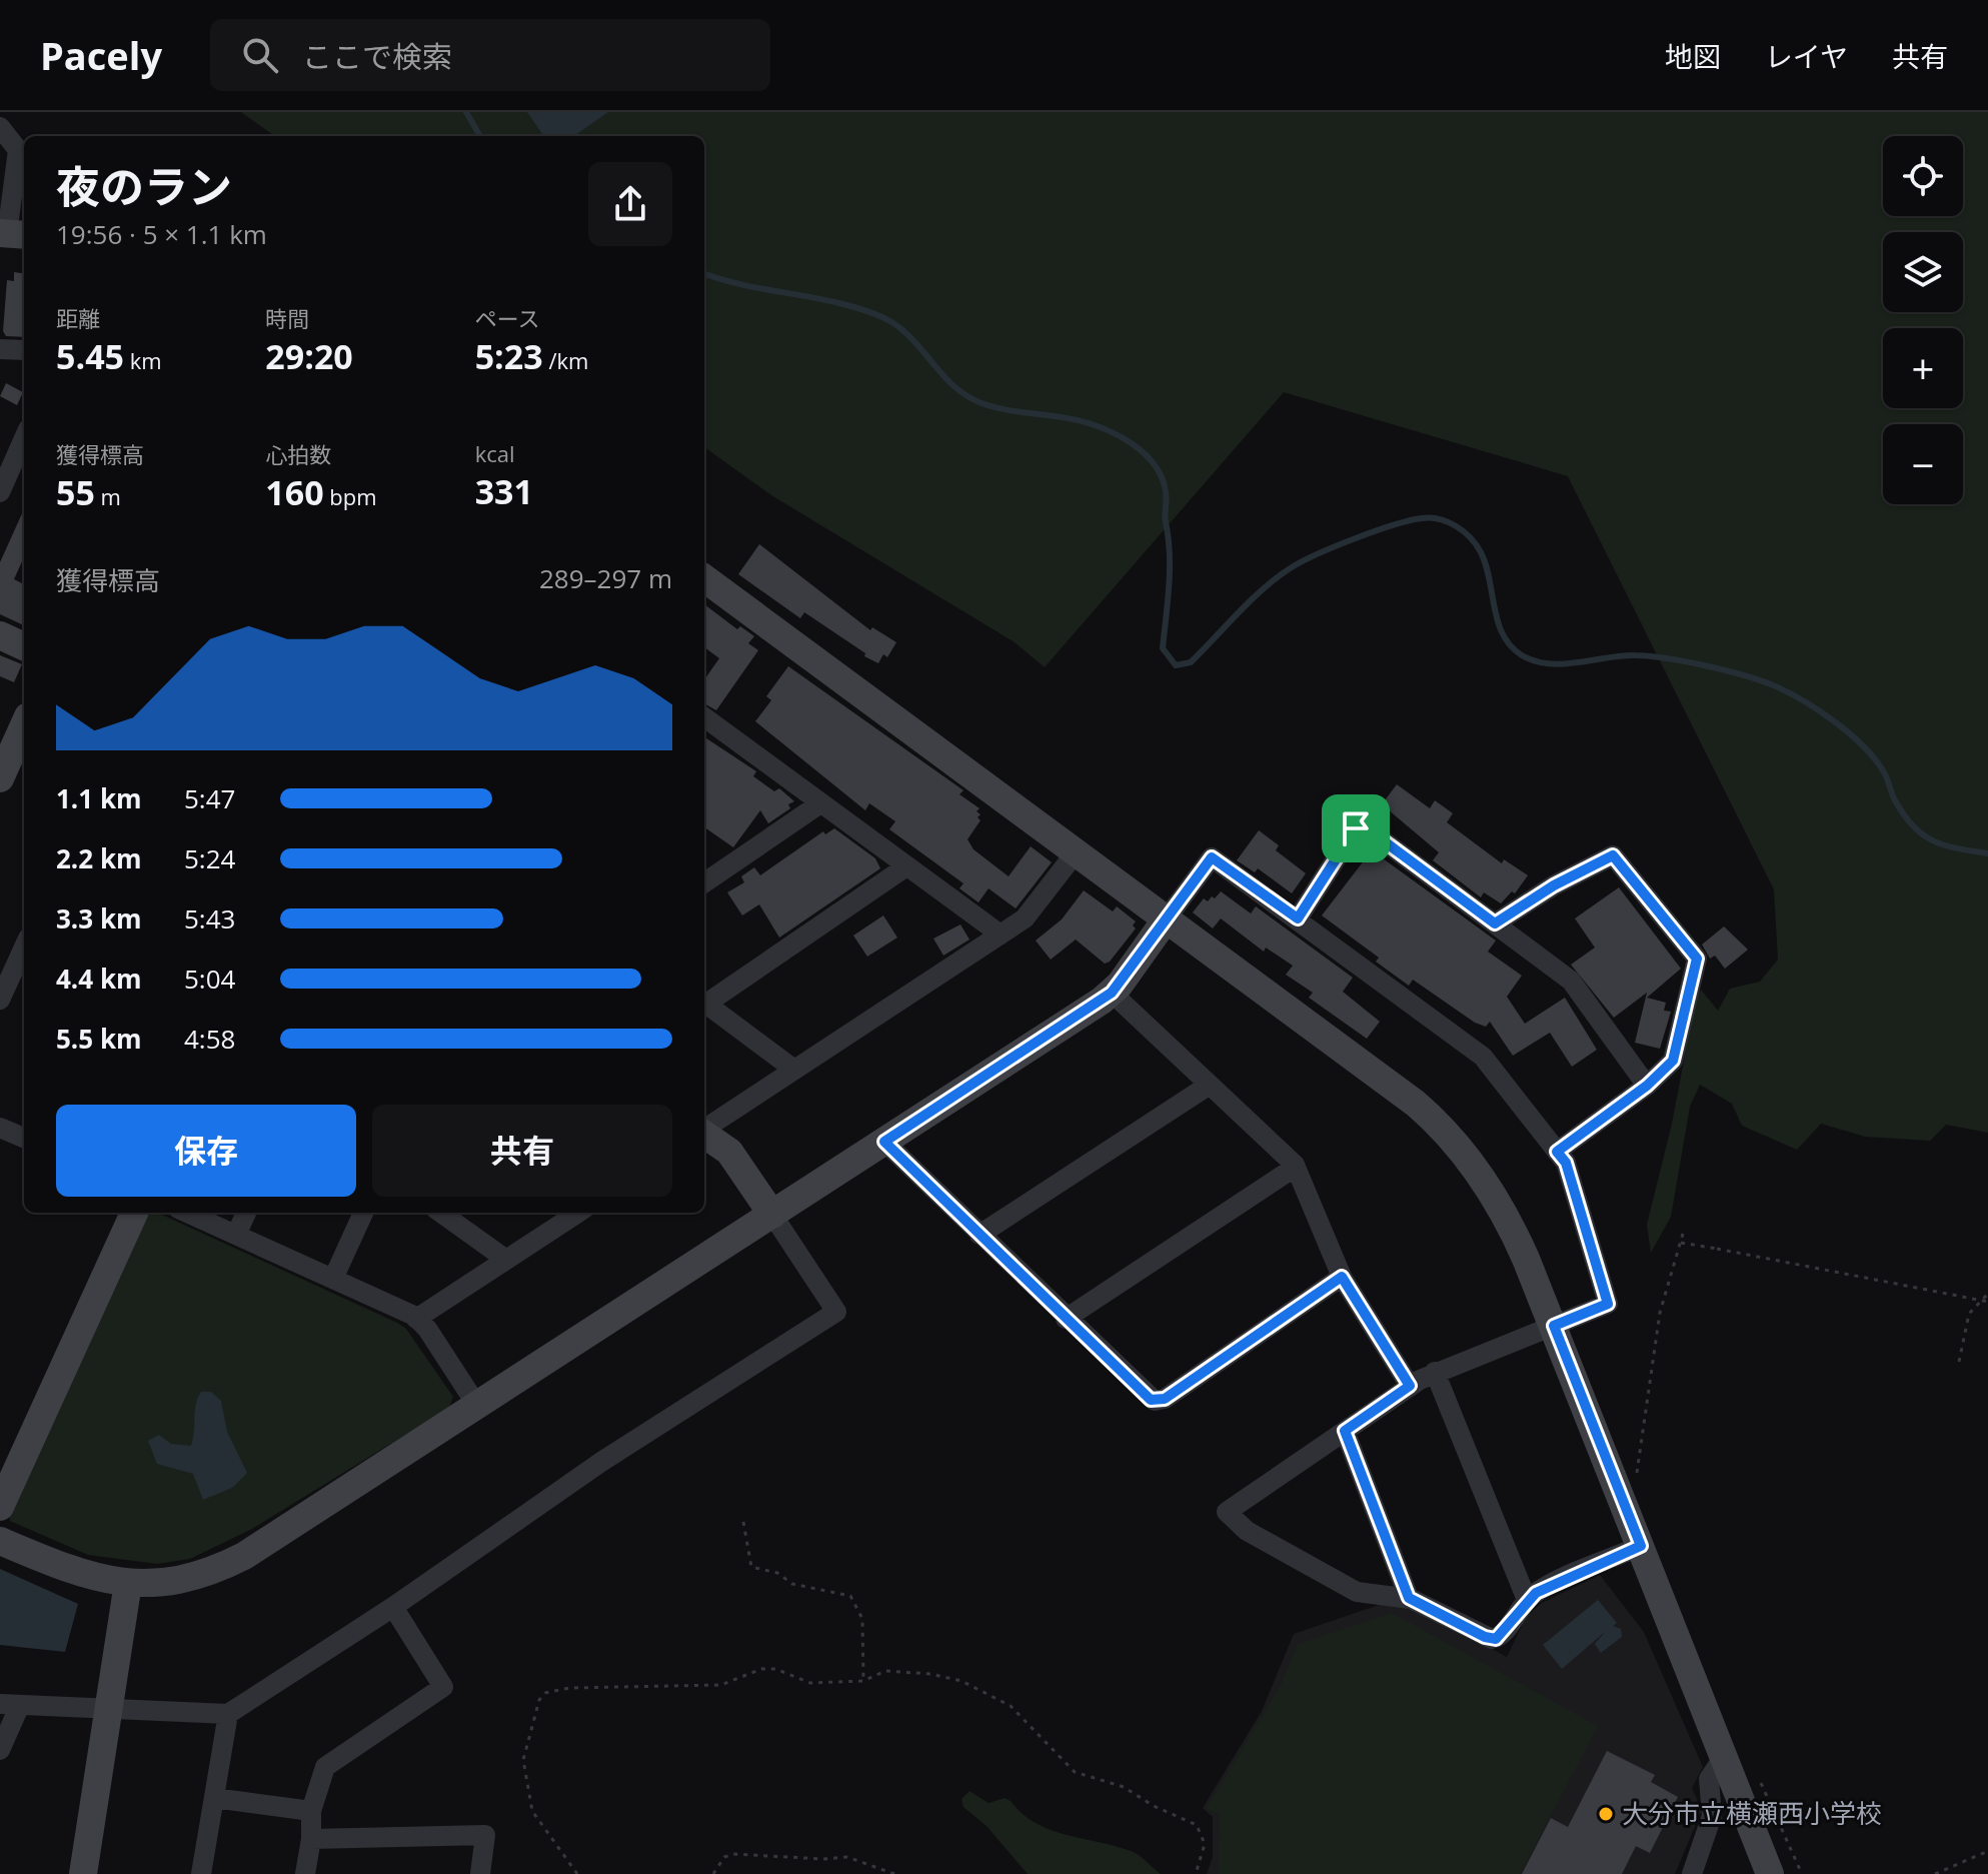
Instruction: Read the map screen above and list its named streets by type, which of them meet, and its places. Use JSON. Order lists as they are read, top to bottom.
{
  "places": ["大分市立横瀬西小学校"],
  "page": {
    "header": "Pacely",
    "search": "ここで検索",
    "nav": ["地図", "レイヤ", "共有"],
    "map_buttons": ["+", "−"],
    "heading": ["夜のラン", "19:56 · 5 × 1.1 km"],
    "stats": [
      ["距離", "5.45 km"],
      ["時間", "29:20"],
      ["ペース", "5:23 /km"],
      ["獲得標高", "55 m"],
      ["心拍数", "160 bpm"],
      ["kcal", "331"]
    ],
    "chart": ["獲得標高", "289–297 m"],
    "list": [
      {
        "name": "1.1 km",
        "note": "5:47"
      },
      {
        "name": "2.2 km",
        "note": "5:24"
      },
      {
        "name": "3.3 km",
        "note": "5:43"
      },
      {
        "name": "4.4 km",
        "note": "5:04"
      },
      {
        "name": "5.5 km",
        "note": "4:58"
      }
    ],
    "buttons": ["保存", "共有"]
  }
}
